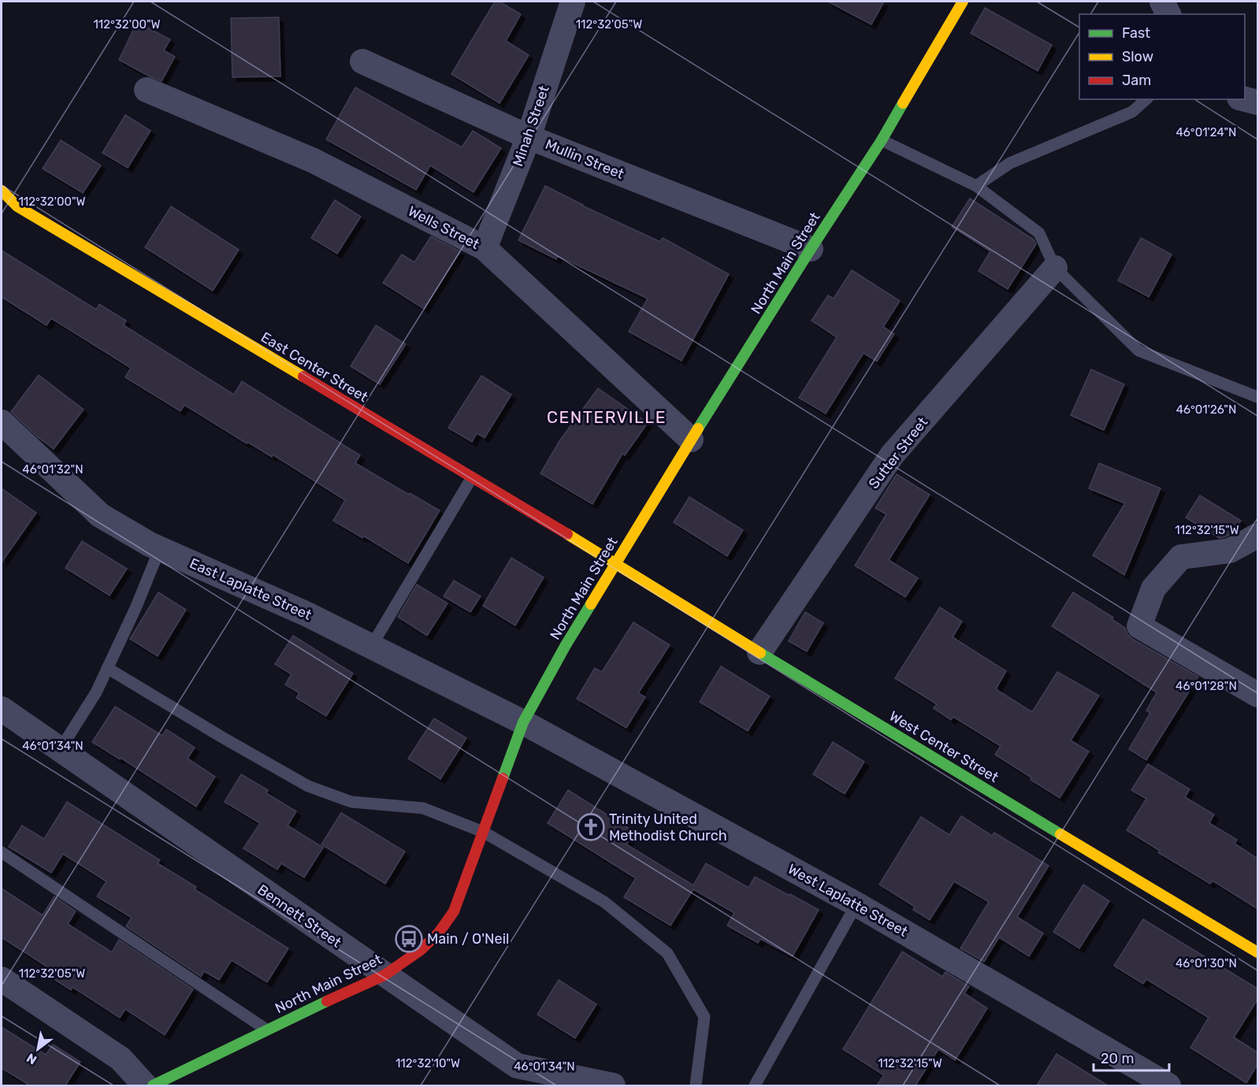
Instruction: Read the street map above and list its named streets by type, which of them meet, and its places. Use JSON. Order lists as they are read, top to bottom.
{
  "streets": {
    "street": [
      "Minah Street",
      "Mullin Street",
      "Wells Street",
      "North Main Street",
      "East Center Street",
      "Sutter Street",
      "East Laplatte Street",
      "West Center Street",
      "West Laplatte Street",
      "Bennett Street"
    ]
  },
  "crossings": [
    ["Minah Street", "Mullin Street"],
    ["Minah Street", "Wells Street"],
    ["Mullin Street", "North Main Street"],
    ["Wells Street", "North Main Street"],
    ["North Main Street", "East Center Street"],
    ["North Main Street", "East Laplatte Street"],
    ["North Main Street", "West Center Street"],
    ["North Main Street", "West Laplatte Street"],
    ["North Main Street", "Bennett Street"],
    ["East Center Street", "West Center Street"],
    ["Sutter Street", "West Center Street"],
    ["East Laplatte Street", "West Laplatte Street"]
  ],
  "districts": ["CENTERVILLE"],
  "places": {
    "church": ["Trinity United Methodist Church"],
    "bus stop": ["Main / O'Neil"]
  },
  "legend": ["Fast", "Slow", "Jam"],
  "scale_bar": "20 m",
  "north": "bottom left",
  "coordinates": [
    "112°32'00\"W",
    "112°32'05\"W",
    "46°01'24\"N",
    "46°01'26\"N",
    "46°01'32\"N",
    "112°32'15\"W",
    "46°01'28\"N",
    "46°01'34\"N",
    "46°01'30\"N",
    "112°32'10\"W"
  ]
}
